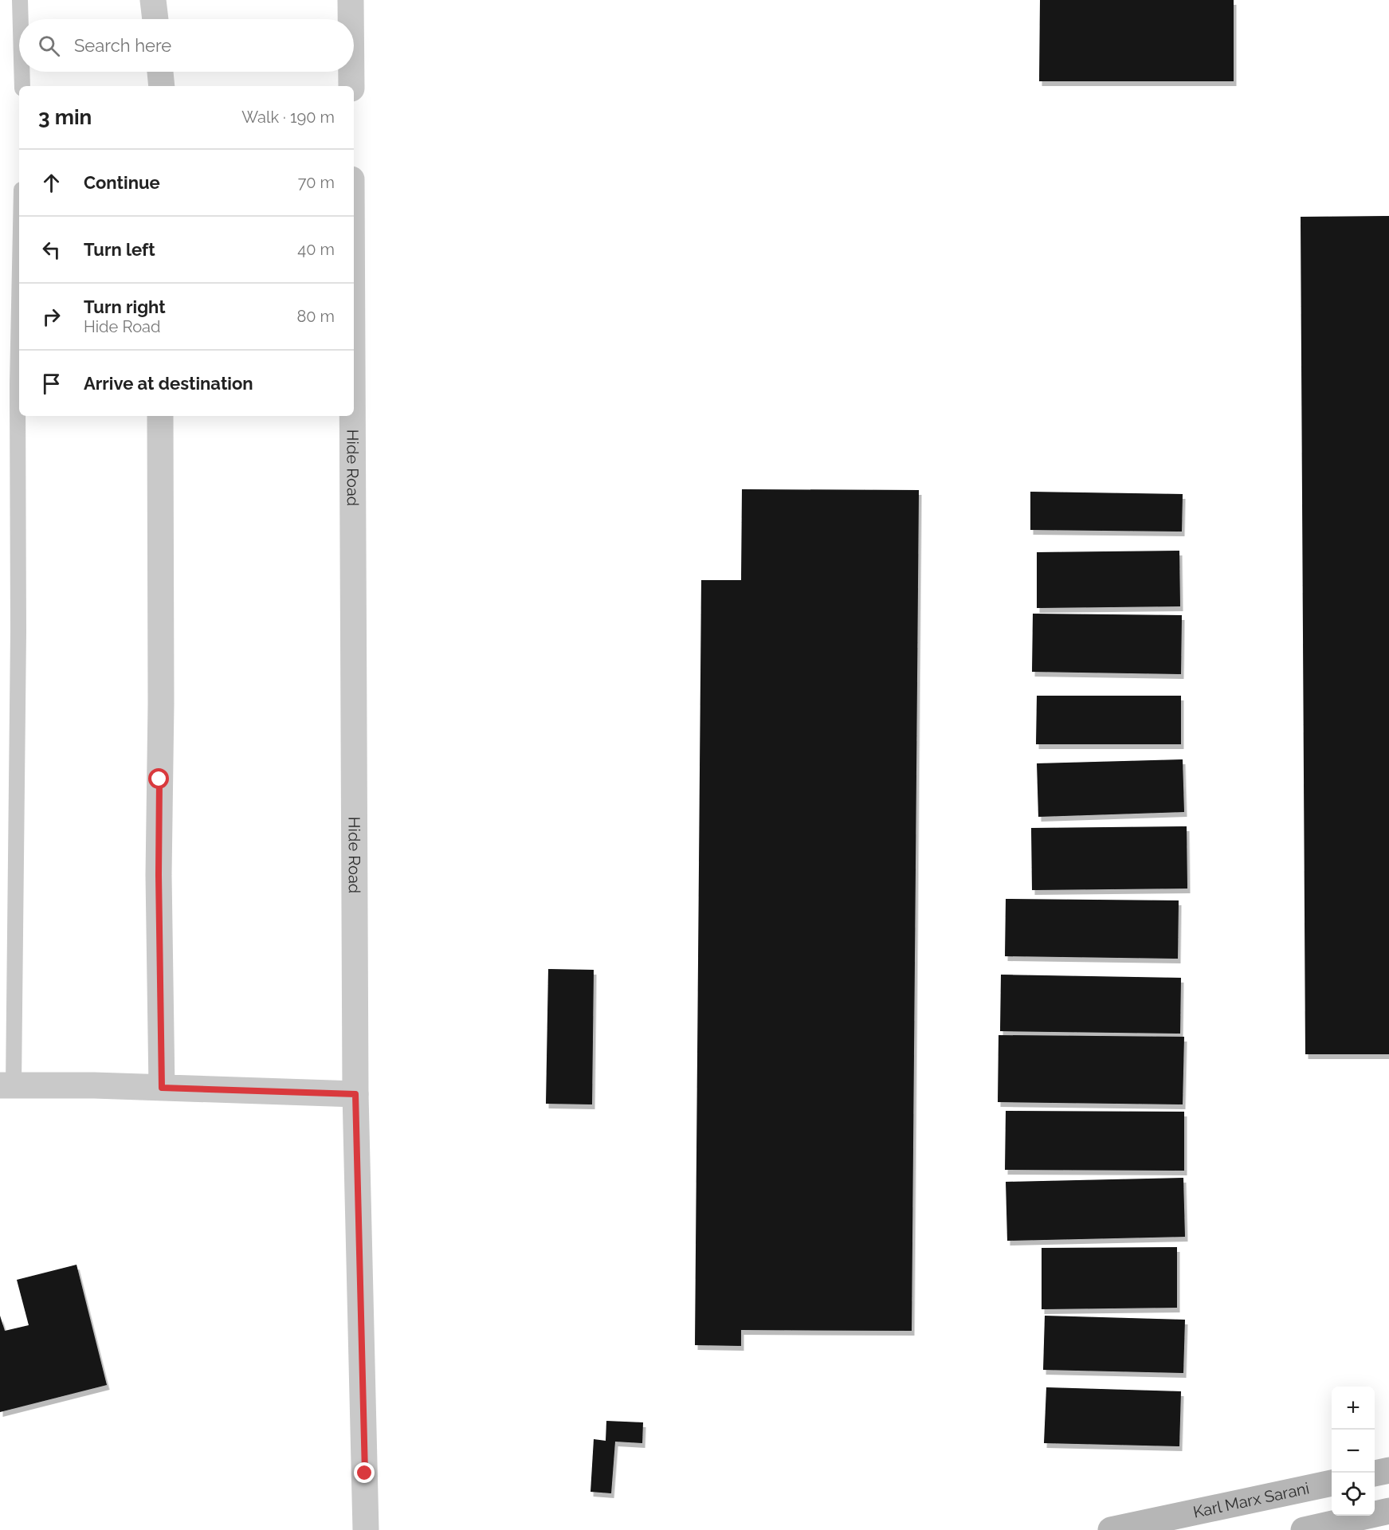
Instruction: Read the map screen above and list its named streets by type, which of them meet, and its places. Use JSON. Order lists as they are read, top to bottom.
{
  "streets": {
    "main road": ["Karl Marx Sarani"],
    "street": ["Hide Road"]
  },
  "page": {
    "search": "Search here",
    "heading": ["3 min", "Walk · 190 m"],
    "list": [
      ["Continue", "70 m"],
      ["Turn left", "40 m"],
      ["Turn right", "Hide Road", "80 m"],
      "Arrive at destination"
    ],
    "map_buttons": ["+", "−"]
  }
}
